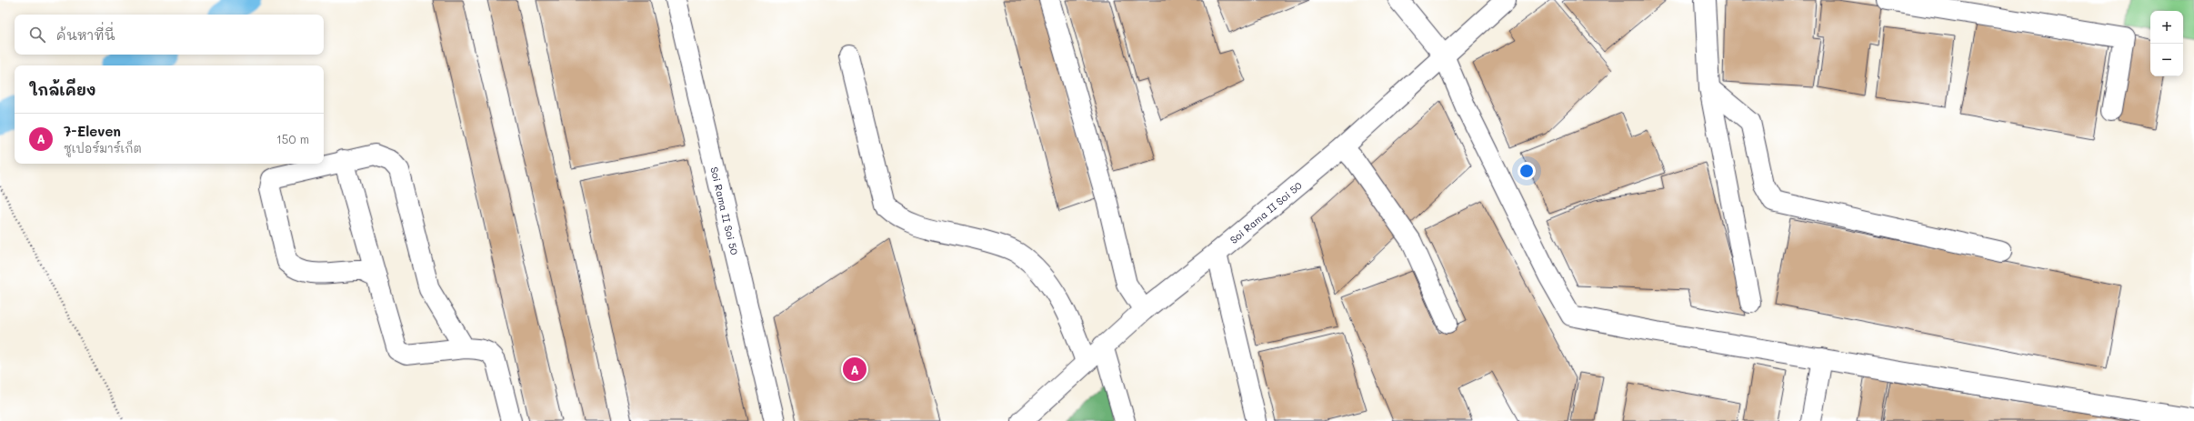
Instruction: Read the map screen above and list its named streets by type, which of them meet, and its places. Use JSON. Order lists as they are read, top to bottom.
{
  "streets": {
    "street": ["Soi Rama II Soi 50"]
  },
  "page": {
    "map_buttons": ["+", "−"],
    "search": "ค้นหาที่นี่",
    "heading": "ใกล้เคียง",
    "list": [
      {
        "mark": "A",
        "name": "7-Eleven",
        "note": "ซูเปอร์มาร์เก็ต",
        "value": "150 m"
      }
    ],
    "pins": "A"
  }
}
